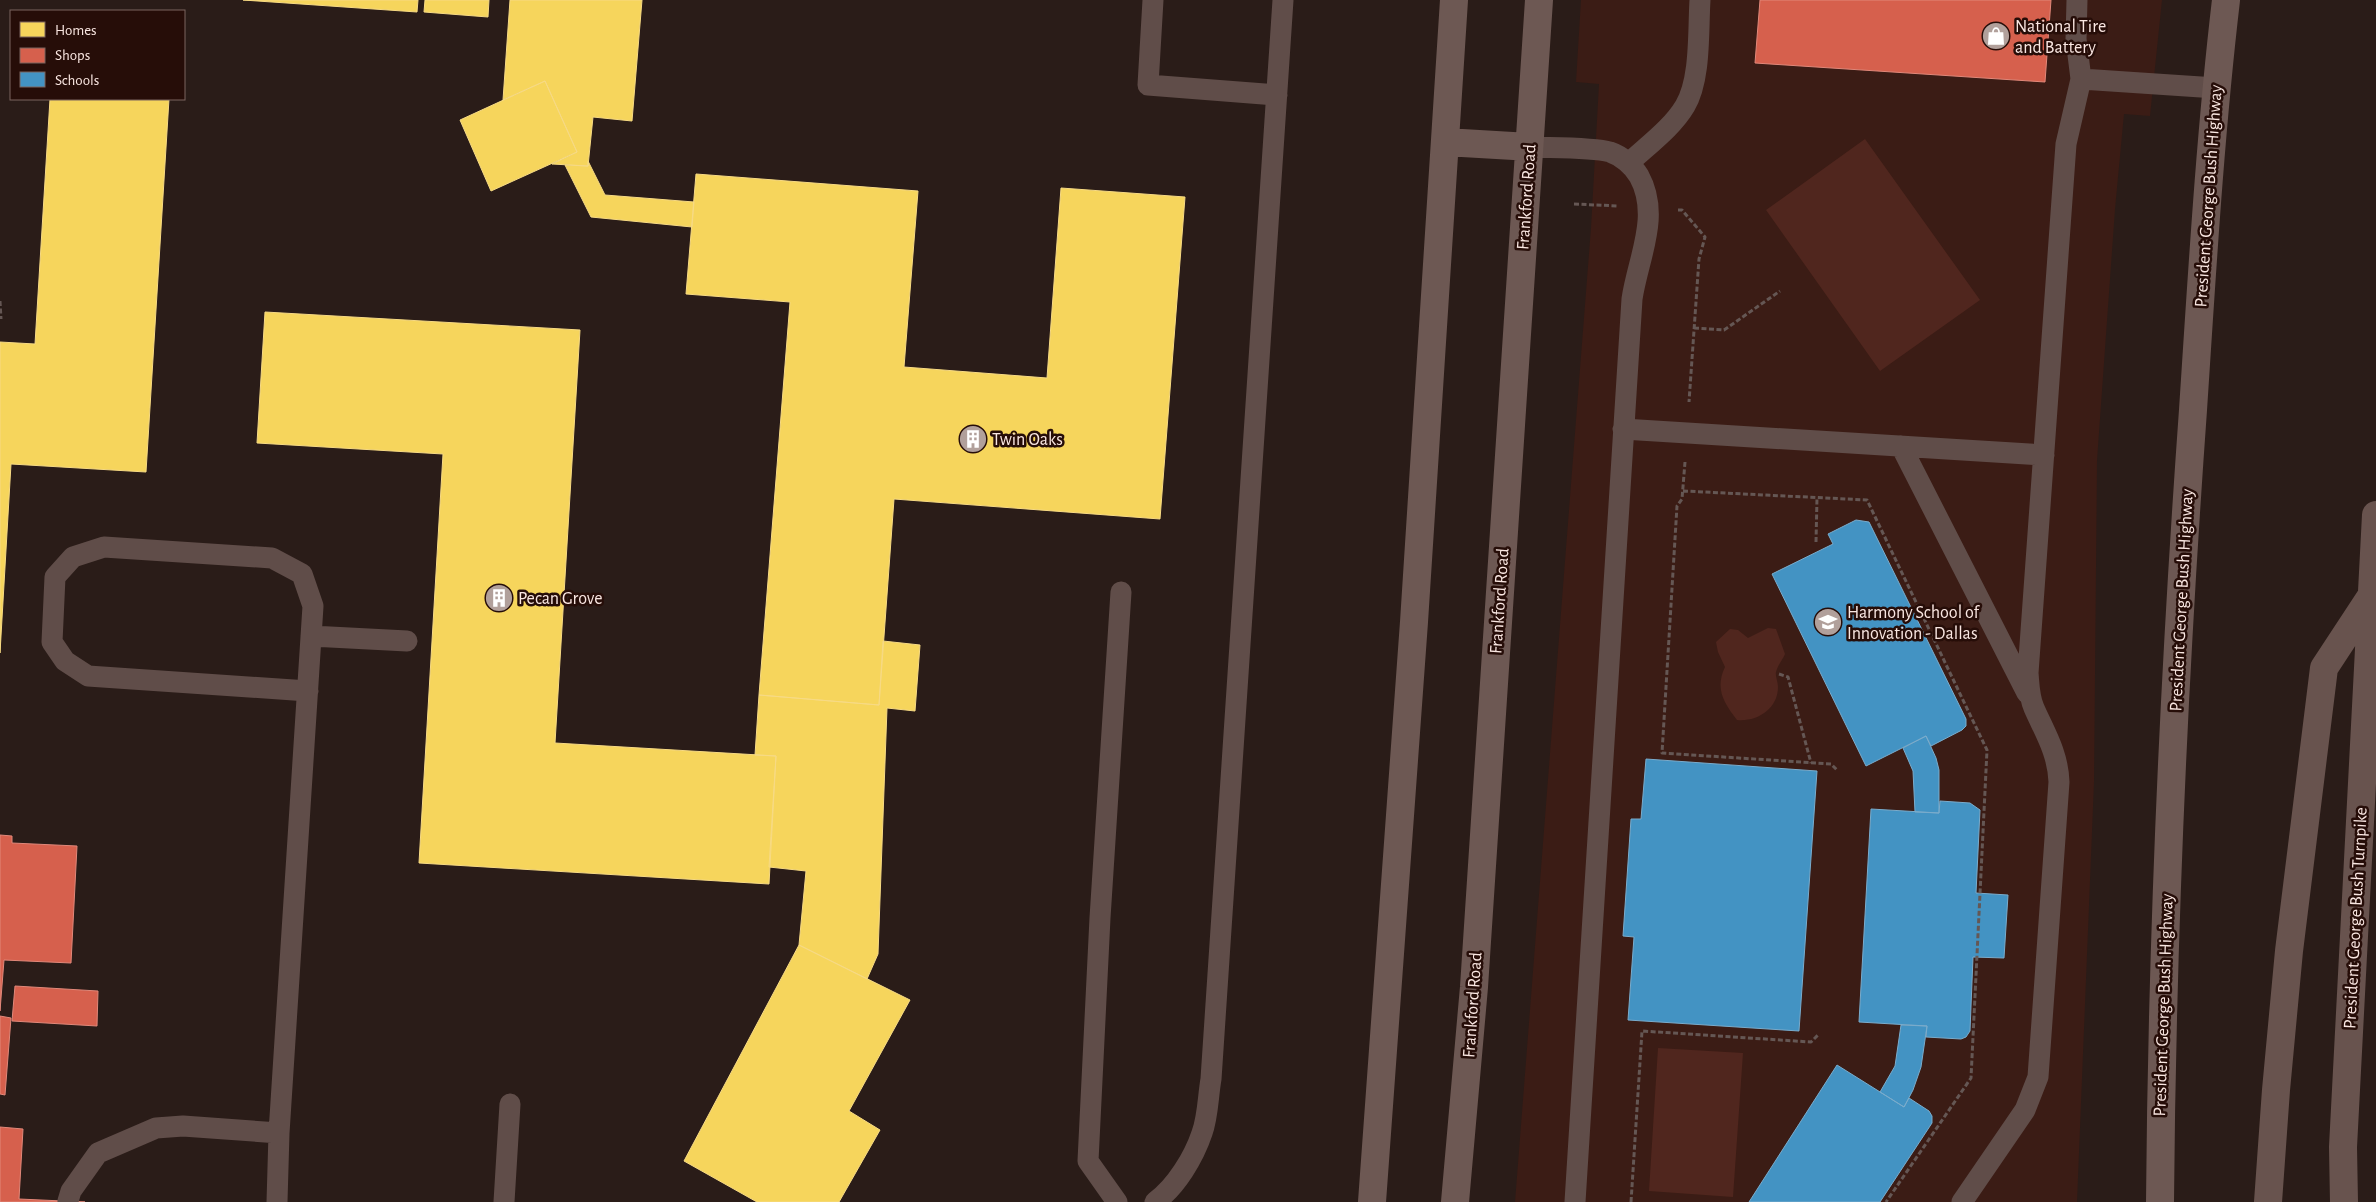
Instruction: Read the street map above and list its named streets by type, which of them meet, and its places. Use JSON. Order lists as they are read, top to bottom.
{
  "streets": {
    "highway": ["President George Bush Turnpike"],
    "main road": ["President George Bush Highway", "Frankford Road"]
  },
  "places": {
    "shop": ["National Tire and Battery"],
    "building": ["Twin Oaks", "Pecan Grove"],
    "school or university": ["Harmony School of Innovation - Dallas"]
  },
  "legend": ["Homes", "Shops", "Schools"]
}
